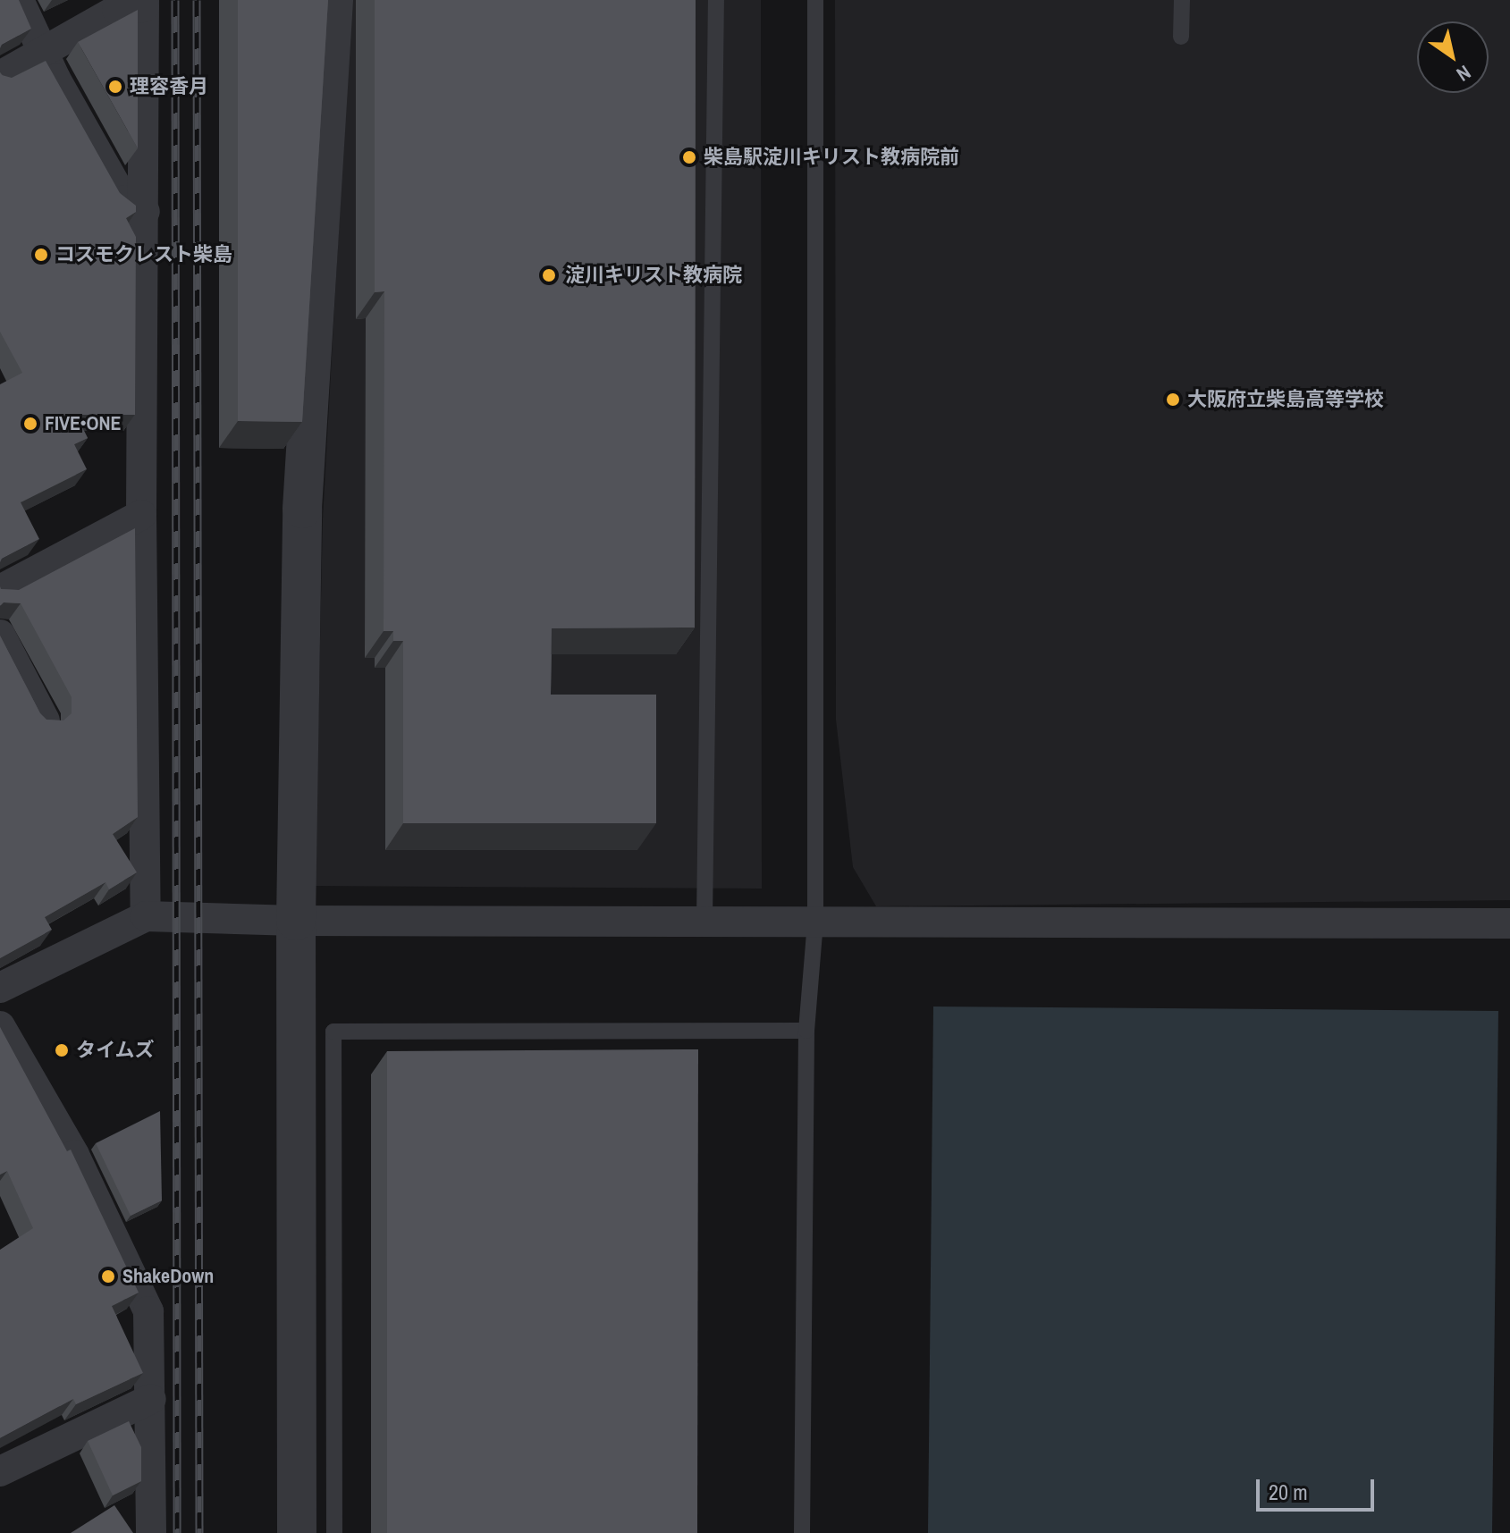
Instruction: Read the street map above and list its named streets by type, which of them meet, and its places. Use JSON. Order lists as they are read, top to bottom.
{
  "places": [
    "理容香月",
    "柴島駅淀川キリスト教病院前",
    "コスモクレスト柴島",
    "淀川キリスト教病院",
    "大阪府立柴島高等学校",
    "FIVE•ONE",
    "タイムズ",
    "ShakeDown"
  ],
  "scale_bar": "20 m",
  "north": "bottom right"
}
